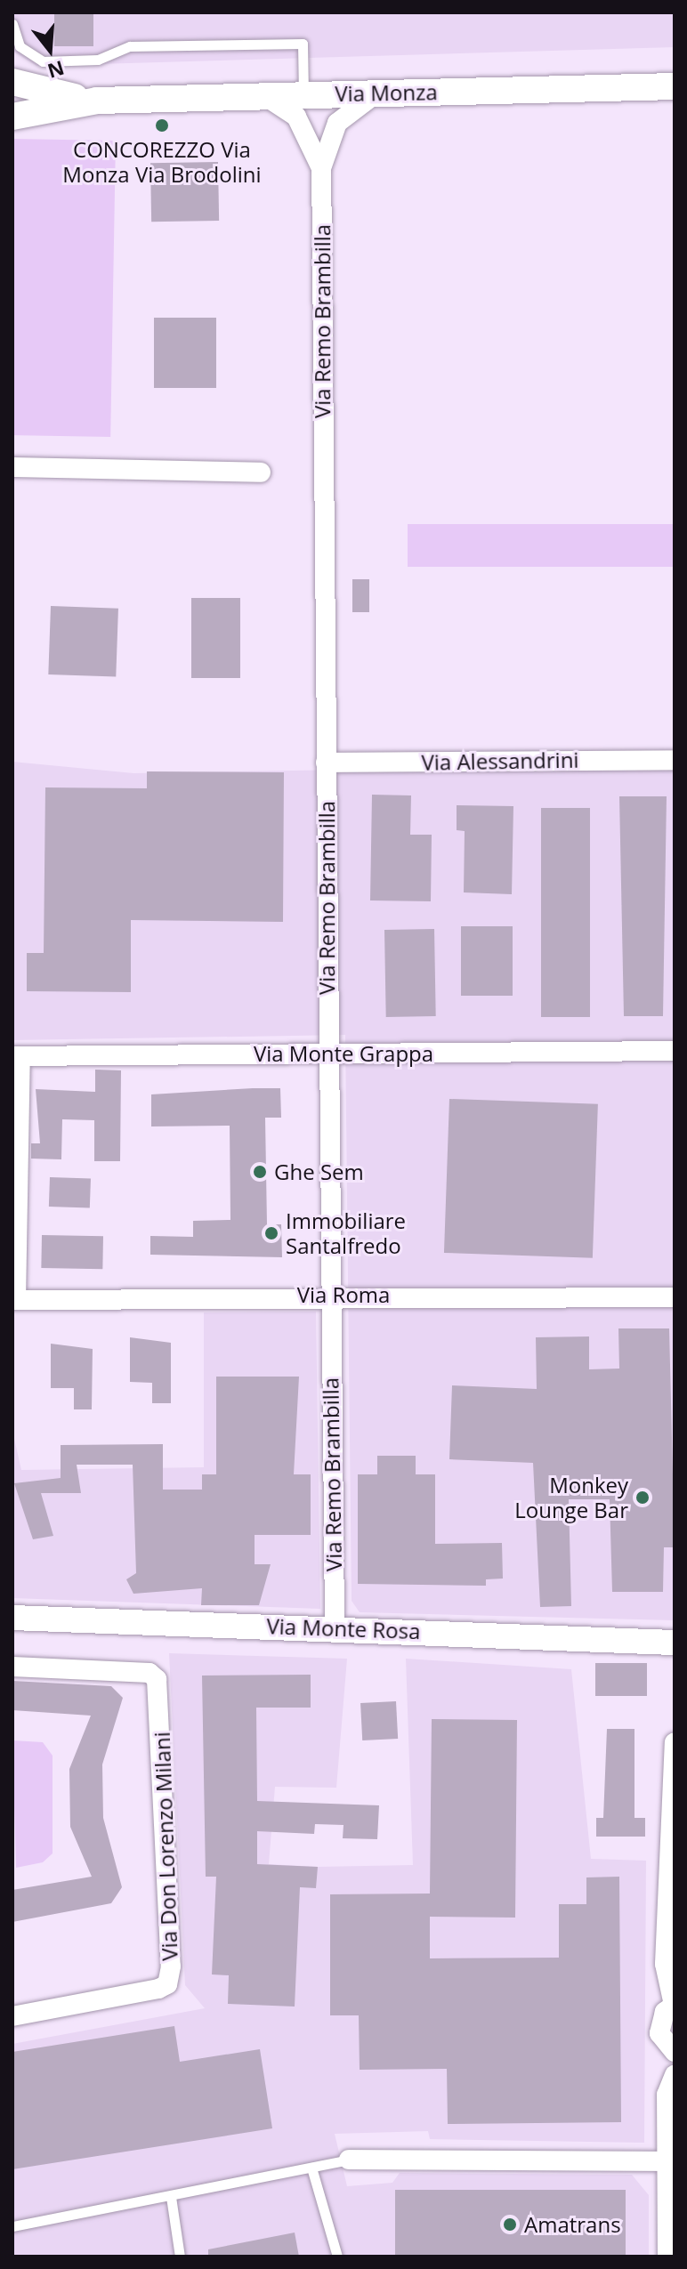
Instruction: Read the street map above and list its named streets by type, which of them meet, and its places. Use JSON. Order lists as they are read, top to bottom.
{
  "streets": {
    "main road": ["Via Monza"],
    "street": [
      "Via Remo Brambilla",
      "Via Alessandrini",
      "Via Monte Grappa",
      "Via Roma",
      "Via Monte Rosa",
      "Via Don Lorenzo Milani"
    ]
  },
  "crossings": [
    ["Via Monza", "Via Remo Brambilla"],
    ["Via Remo Brambilla", "Via Alessandrini"],
    ["Via Remo Brambilla", "Via Monte Grappa"],
    ["Via Remo Brambilla", "Via Roma"],
    ["Via Remo Brambilla", "Via Monte Rosa"]
  ],
  "places": [
    "CONCOREZZO Via Monza Via Brodolini",
    "Ghe Sem",
    "Immobiliare Santalfredo",
    "Monkey Lounge Bar",
    "Amatrans"
  ],
  "north": "bottom"
}
